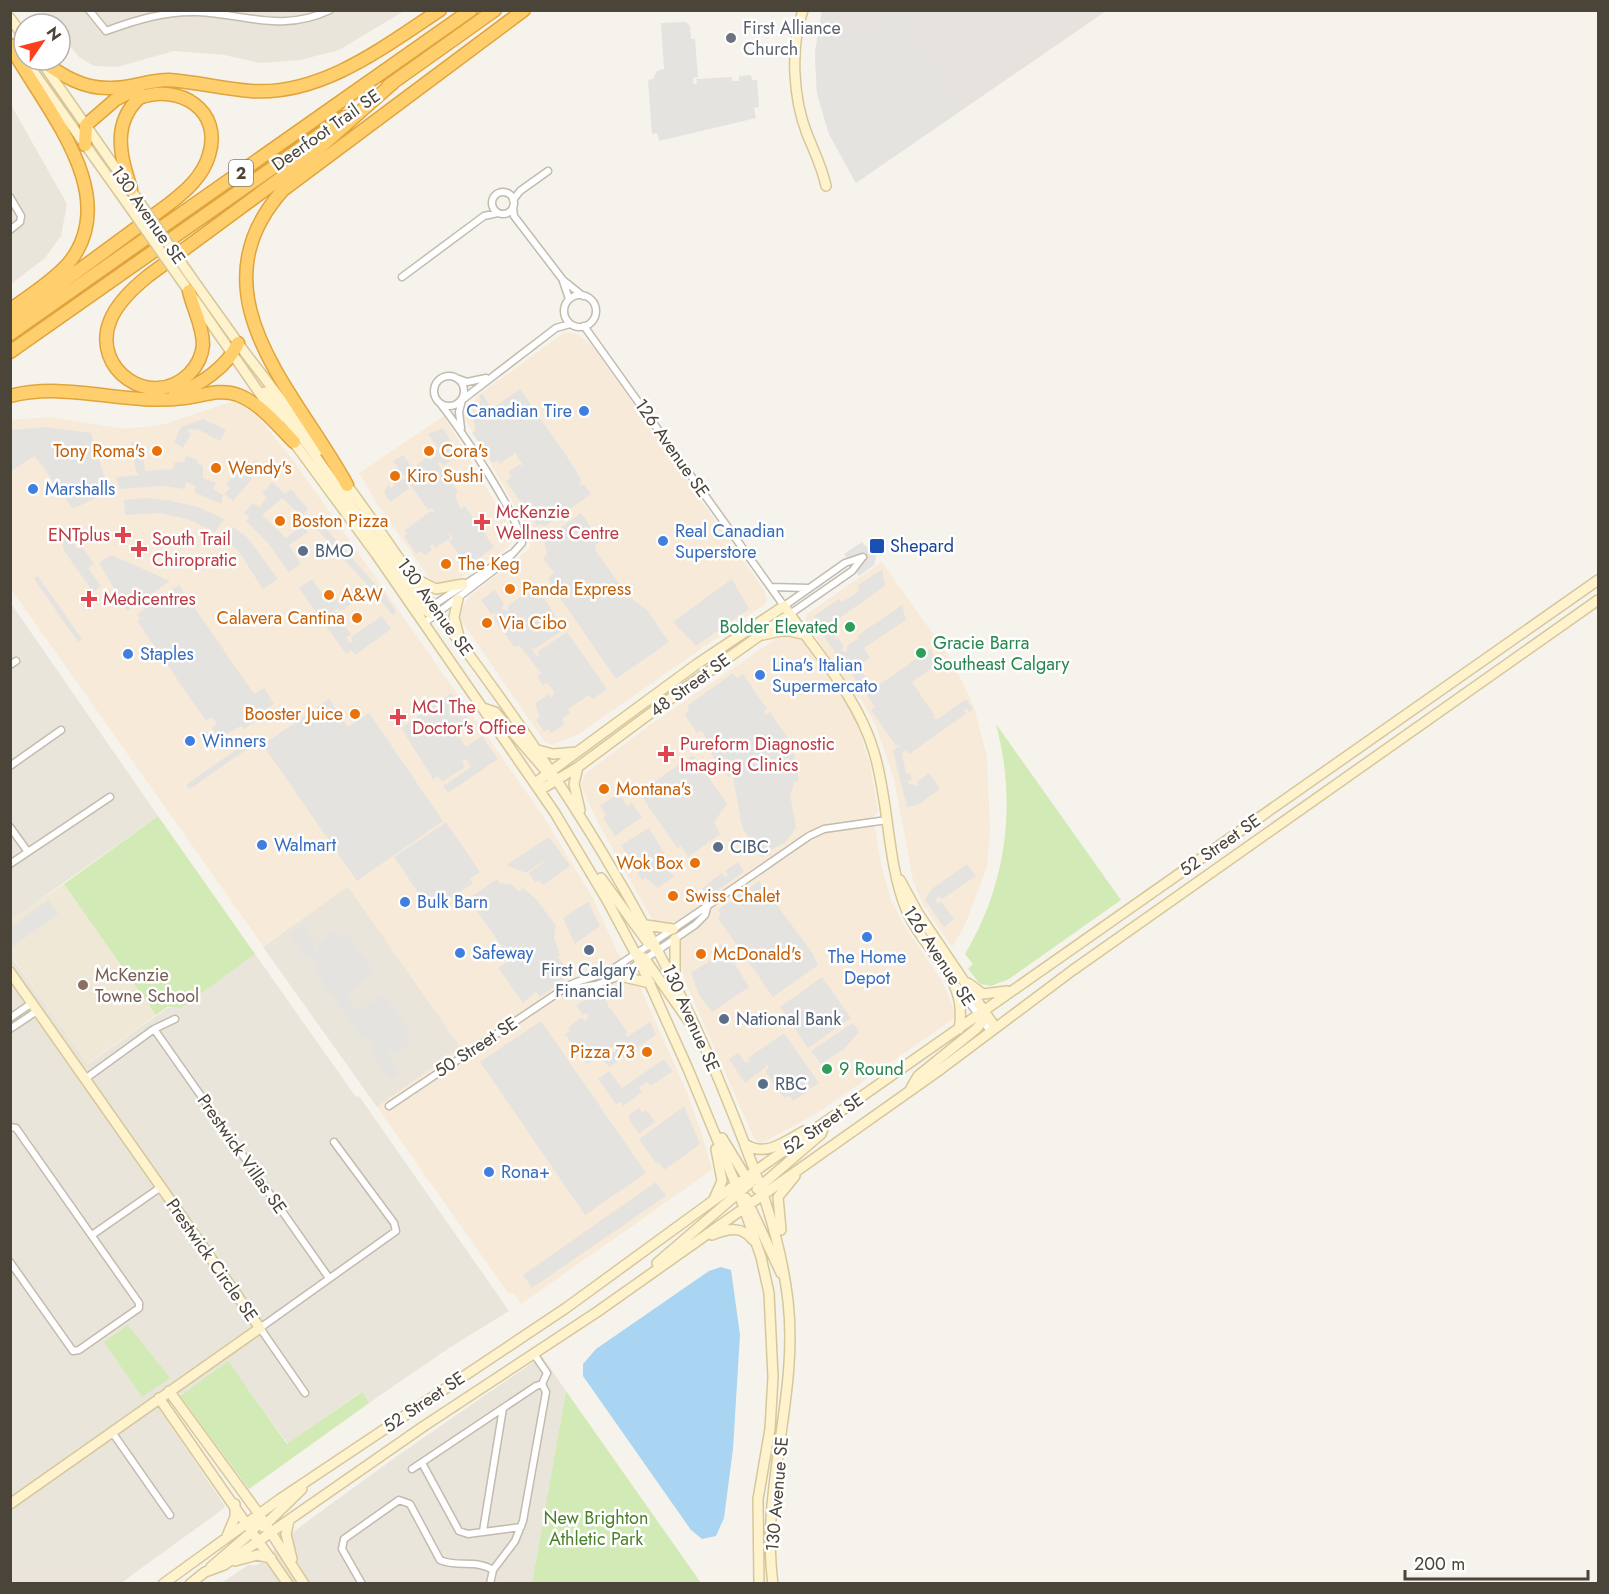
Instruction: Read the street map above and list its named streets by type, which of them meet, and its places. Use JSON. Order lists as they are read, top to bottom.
{
  "streets": {
    "highway": ["Deerfoot Trail SE", "2"],
    "main road": [
      "130 Avenue SE",
      "126 Avenue SE",
      "48 Street SE",
      "52 Street SE",
      "Prestwick Circle SE"
    ],
    "street": ["50 Street SE", "Prestwick Villas SE"]
  },
  "crossings": [
    ["130 Avenue SE", "48 Street SE"],
    ["130 Avenue SE", "52 Street SE"],
    ["130 Avenue SE", "50 Street SE"],
    ["126 Avenue SE", "48 Street SE"],
    ["126 Avenue SE", "52 Street SE"],
    ["126 Avenue SE", "50 Street SE"]
  ],
  "parks": ["New Brighton Athletic Park"],
  "places": {
    "other": [
      "First Alliance Church",
      "Canadian Tire",
      "Tony Roma's",
      "Cora's",
      "Wendy's",
      "Kiro Sushi",
      "Marshalls",
      "Boston Pizza",
      "Real Canadian Superstore",
      "BMO",
      "The Keg",
      "Panda Express",
      "A&W",
      "Calavera Cantina",
      "Via Cibo",
      "Bolder Elevated",
      "Gracie Barra Southeast Calgary",
      "Staples",
      "Lina's Italian Supermercato",
      "Booster Juice",
      "Winners",
      "Montana's",
      "Walmart",
      "CIBC",
      "Wok Box",
      "Swiss Chalet",
      "Bulk Barn",
      "The Home Depot",
      "First Calgary Financial",
      "Safeway",
      "McDonald's",
      "McKenzie Towne School",
      "National Bank",
      "Pizza 73",
      "9 Round",
      "RBC",
      "Rona+"
    ],
    "health": [
      "McKenzie Wellness Centre",
      "ENTplus",
      "South Trail Chiropratic",
      "Medicentres",
      "MCI The Doctor's Office",
      "Pureform Diagnostic Imaging Clinics"
    ],
    "transit": ["Shepard"]
  },
  "scale_bar": "200 m",
  "north": "top right"
}
